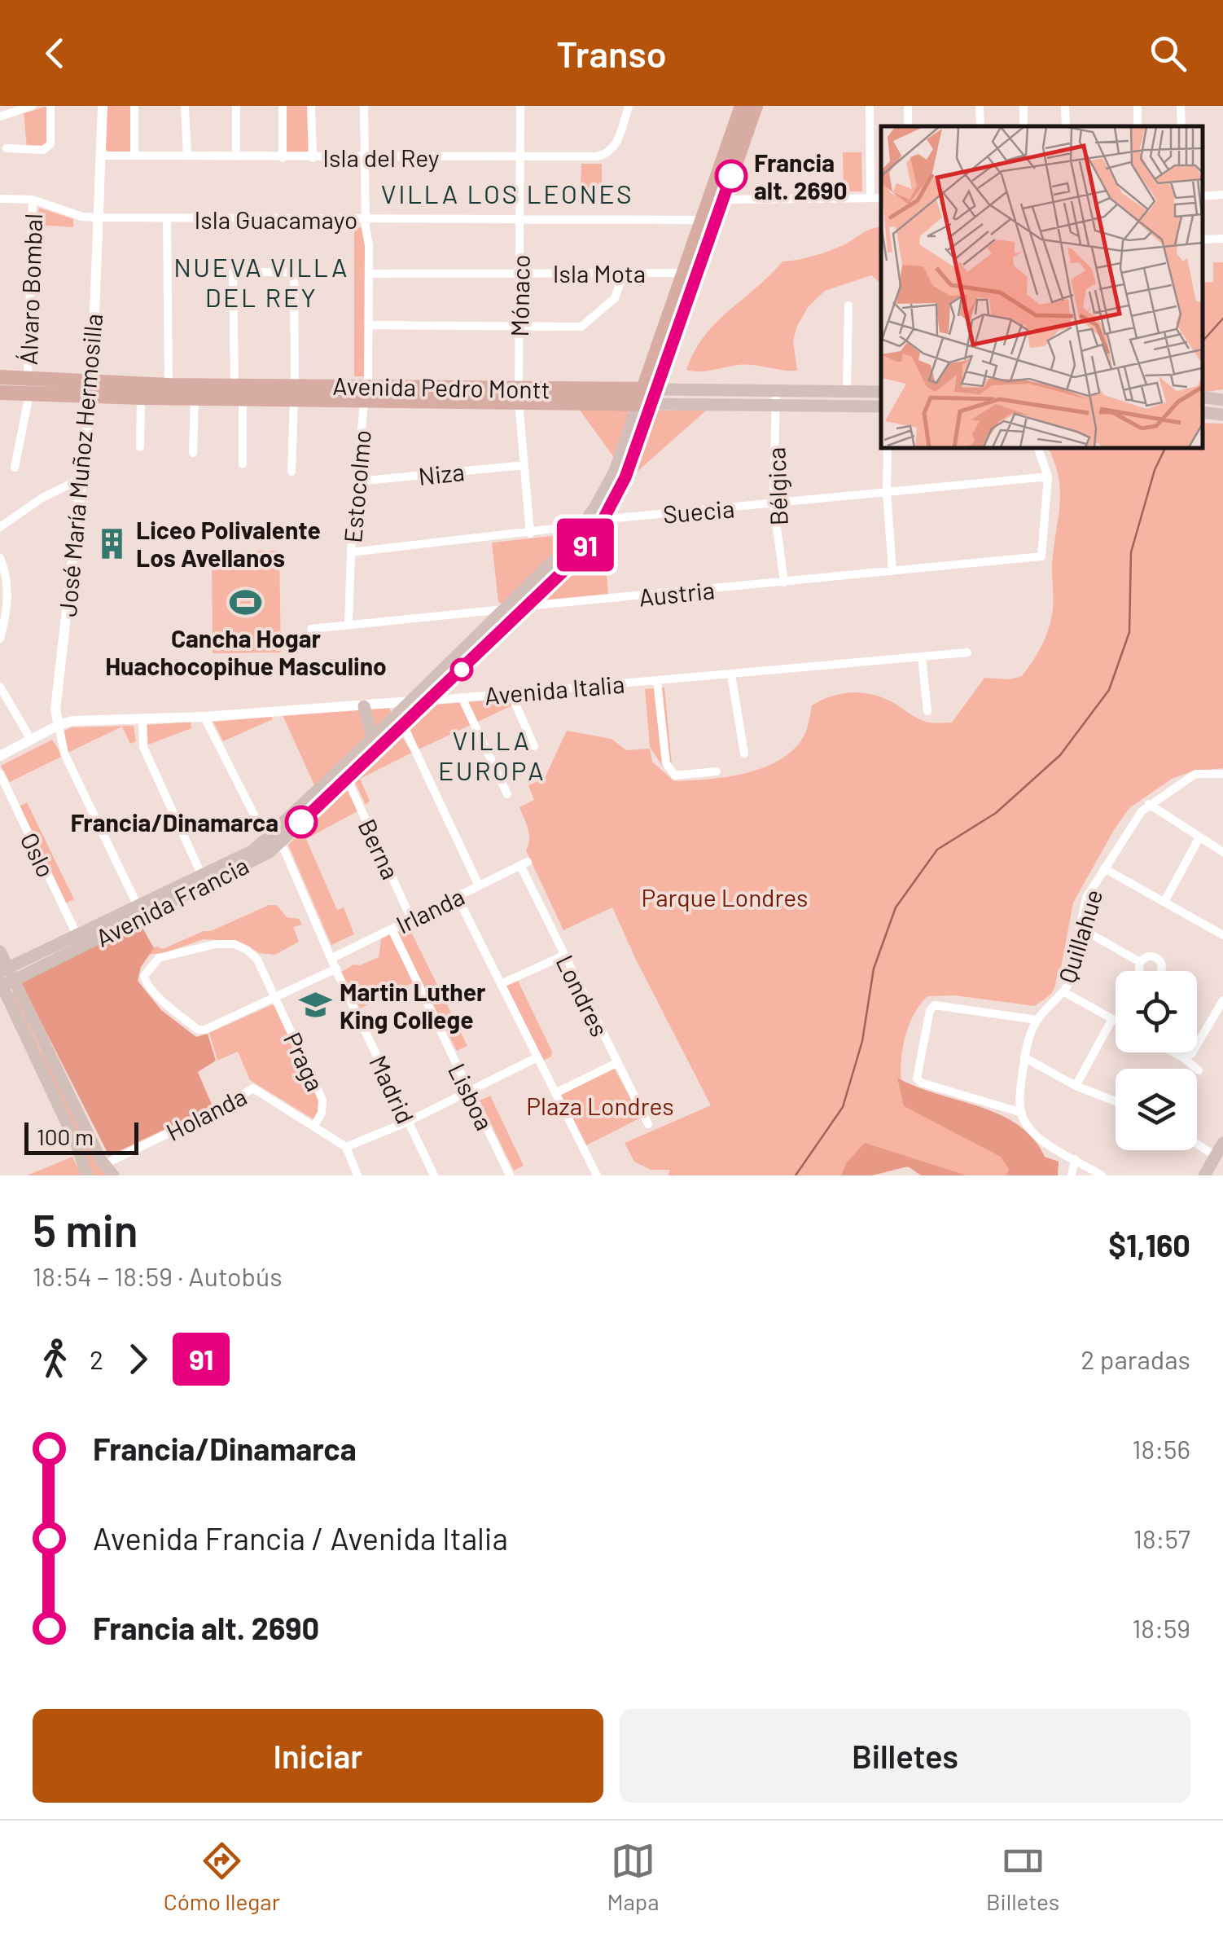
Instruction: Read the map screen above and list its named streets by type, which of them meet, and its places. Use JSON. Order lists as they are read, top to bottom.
{
  "streets": {
    "main road": ["Avenida Pedro Montt", "Avenida Francia"],
    "street": [
      "Isla del Rey",
      "Isla Guacamayo",
      "Isla Mota",
      "Álvaro Bombal",
      "Mónaco",
      "José María Muñoz Hermosilla",
      "Niza",
      "Estocolmo",
      "Bélgica",
      "Suecia",
      "Austria",
      "Avenida Italia",
      "Berna",
      "Oslo",
      "Irlanda",
      "Quillahue",
      "Londres",
      "Praga",
      "Madrid",
      "Lisboa",
      "Holanda"
    ]
  },
  "crossings": [
    ["Isla del Rey", "Mónaco"],
    ["Isla del Rey", "José María Muñoz Hermosilla"],
    ["Isla del Rey", "Estocolmo"],
    ["Isla Guacamayo", "Álvaro Bombal"],
    ["Isla Guacamayo", "Mónaco"],
    ["Isla Guacamayo", "José María Muñoz Hermosilla"],
    ["Isla Guacamayo", "Estocolmo"],
    ["Isla Guacamayo", "Avenida Francia"],
    ["Isla Mota", "Mónaco"],
    ["Isla Mota", "Estocolmo"],
    ["Isla Mota", "Avenida Francia"],
    ["Álvaro Bombal", "Avenida Pedro Montt"],
    ["Mónaco", "Avenida Pedro Montt"],
    ["Mónaco", "Niza"],
    ["Mónaco", "Suecia"],
    ["Avenida Pedro Montt", "José María Muñoz Hermosilla"],
    ["Avenida Pedro Montt", "Estocolmo"],
    ["Avenida Pedro Montt", "Bélgica"],
    ["Avenida Pedro Montt", "Avenida Francia"],
    ["José María Muñoz Hermosilla", "Avenida Italia"],
    ["Niza", "Estocolmo"],
    ["Estocolmo", "Suecia"],
    ["Estocolmo", "Austria"],
    ["Bélgica", "Suecia"],
    ["Bélgica", "Austria"],
    ["Suecia", "Austria"],
    ["Suecia", "Avenida Francia"],
    ["Austria", "Avenida Francia"],
    ["Avenida Italia", "Avenida Francia"],
    ["Avenida Italia", "Madrid"],
    ["Berna", "Avenida Francia"],
    ["Berna", "Irlanda"],
    ["Oslo", "Avenida Francia"],
    ["Avenida Francia", "Madrid"],
    ["Irlanda", "Londres"],
    ["Irlanda", "Madrid"],
    ["Irlanda", "Lisboa"],
    ["Praga", "Holanda"]
  ],
  "districts": ["VILLA LOS LEONES", "NUEVA VILLA DEL REY", "VILLA EUROPA"],
  "parks": ["Parque Londres", "Plaza Londres"],
  "places": {
    "other": ["Francia alt. 2690", "Francia/Dinamarca"],
    "building": ["Liceo Polivalente Los Avellanos"],
    "sports": ["Cancha Hogar Huachocopihue Masculino"],
    "school or university": ["Martin Luther King College"]
  },
  "lines": ["bus line 91"],
  "scale_bar": "100 m",
  "page": {
    "header": "Transo",
    "on_map": "91",
    "scale": "100 m",
    "heading": ["5 min", "18:54 – 18:59 · Autobús", "$1,160"],
    "legs": ["2", "91", "2 paradas"],
    "list": [
      {
        "name": "Francia/Dinamarca",
        "value": "18:56"
      },
      {
        "name": "Avenida Francia / Avenida Italia",
        "value": "18:57"
      },
      {
        "name": "Francia alt. 2690",
        "value": "18:59"
      }
    ],
    "buttons": ["Iniciar", "Billetes"],
    "tabs": ["Cómo llegar", "Mapa", "Billetes"]
  }
}
